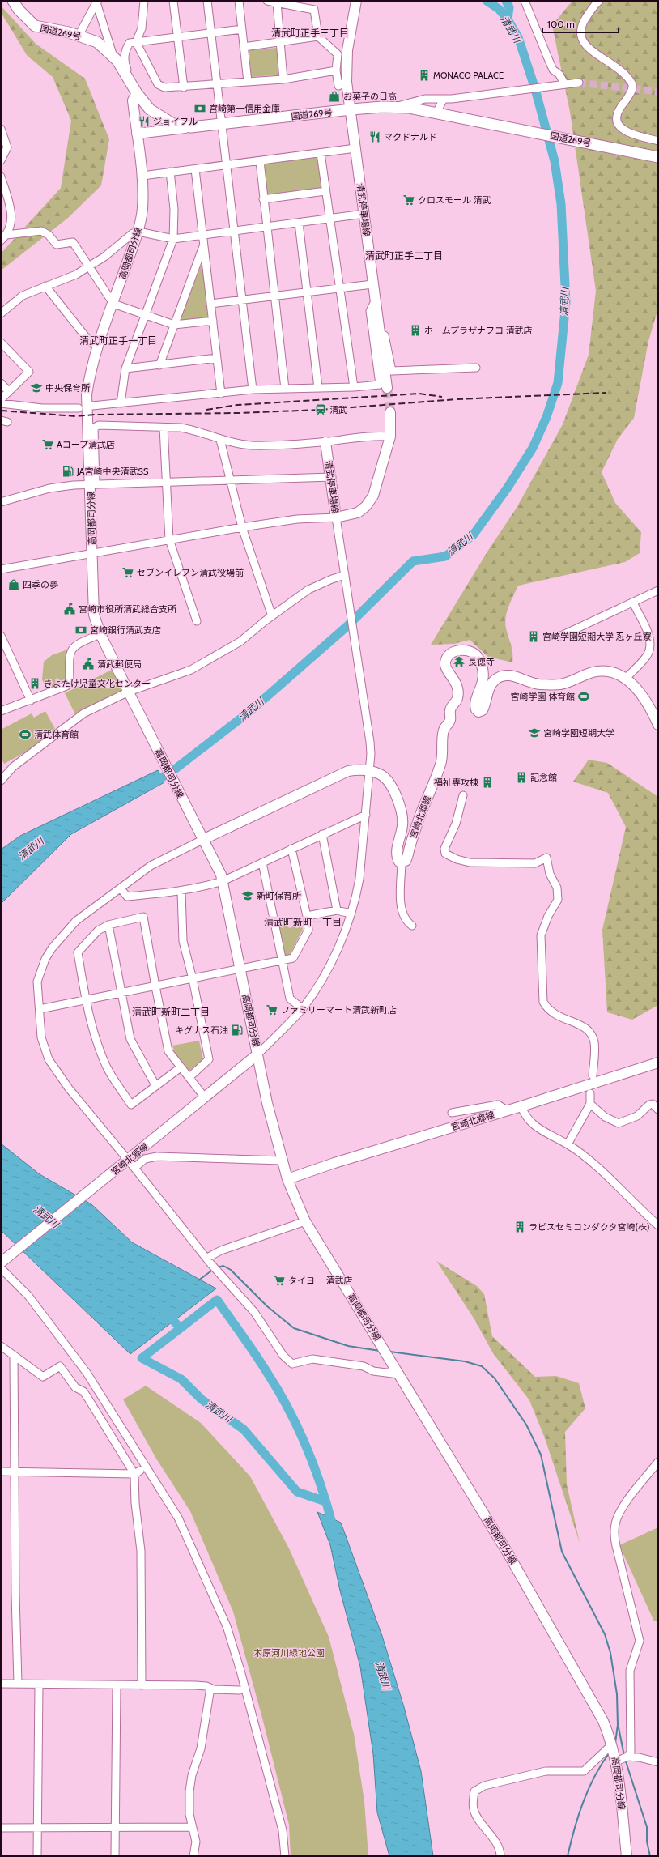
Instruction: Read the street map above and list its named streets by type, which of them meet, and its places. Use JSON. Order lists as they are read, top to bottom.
{
  "streets": {
    "highway": ["国道269号"],
    "main road": ["清武停車場線", "高岡都司分線", "宮崎北郷線"]
  },
  "crossings": [
    ["国道269号", "清武停車場線"],
    ["国道269号", "高岡都司分線"],
    ["高岡都司分線", "宮崎北郷線"]
  ],
  "districts": [
    "清武町正手三丁目",
    "清武町正手二丁目",
    "清武町正手一丁目",
    "清武町新町一丁目",
    "清武町新町二丁目"
  ],
  "water": ["清武川"],
  "parks": ["木原河川緑地公園"],
  "places": {
    "building": [
      "MONACO PALACE",
      "ホームプラザナフコ 清武店",
      "宮崎学園短期大学 忍ヶ丘寮",
      "きよたけ児童文化センター",
      "記念館",
      "福祉専攻棟",
      "ラピスセミコンダクタ宮崎(株)"
    ],
    "shop": ["お菓子の日高", "四季の夢"],
    "bank": ["宮崎第一信用金庫", "宮崎銀行清武支店"],
    "restaurant": ["ジョイフル", "マクドナルド"],
    "supermarket": [
      "クロスモール 清武",
      "Aコープ清武店",
      "セブンイレブン清武役場前",
      "ファミリーマート清武新町店",
      "タイヨー 清武店"
    ],
    "school or university": ["中央保育所", "宮崎学園短期大学", "新町保育所"],
    "station": ["清武"],
    "fuel station": ["JA宮崎中央清武SS", "キグナス石油"],
    "public building": ["宮崎市役所清武総合支所", "清武郵便局"],
    "temple": ["長徳寺"],
    "sports": ["宮崎学園 体育館", "清武体育館"]
  },
  "scale_bar": "100 m"
}
